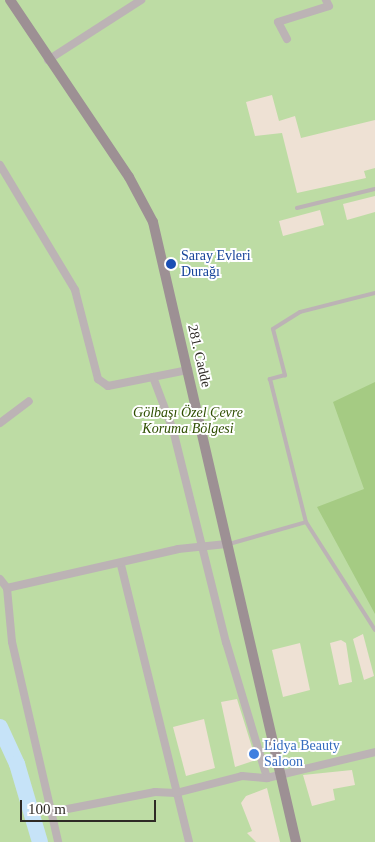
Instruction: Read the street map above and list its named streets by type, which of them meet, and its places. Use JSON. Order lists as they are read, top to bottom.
{
  "streets": {
    "street": ["281. Cadde"]
  },
  "parks": ["Gölbaşı Özel Çevre Koruma Bölgesi"],
  "places": ["Saray Evleri Durağı", "Lidya Beauty Saloon"],
  "scale_bar": "100 m"
}
